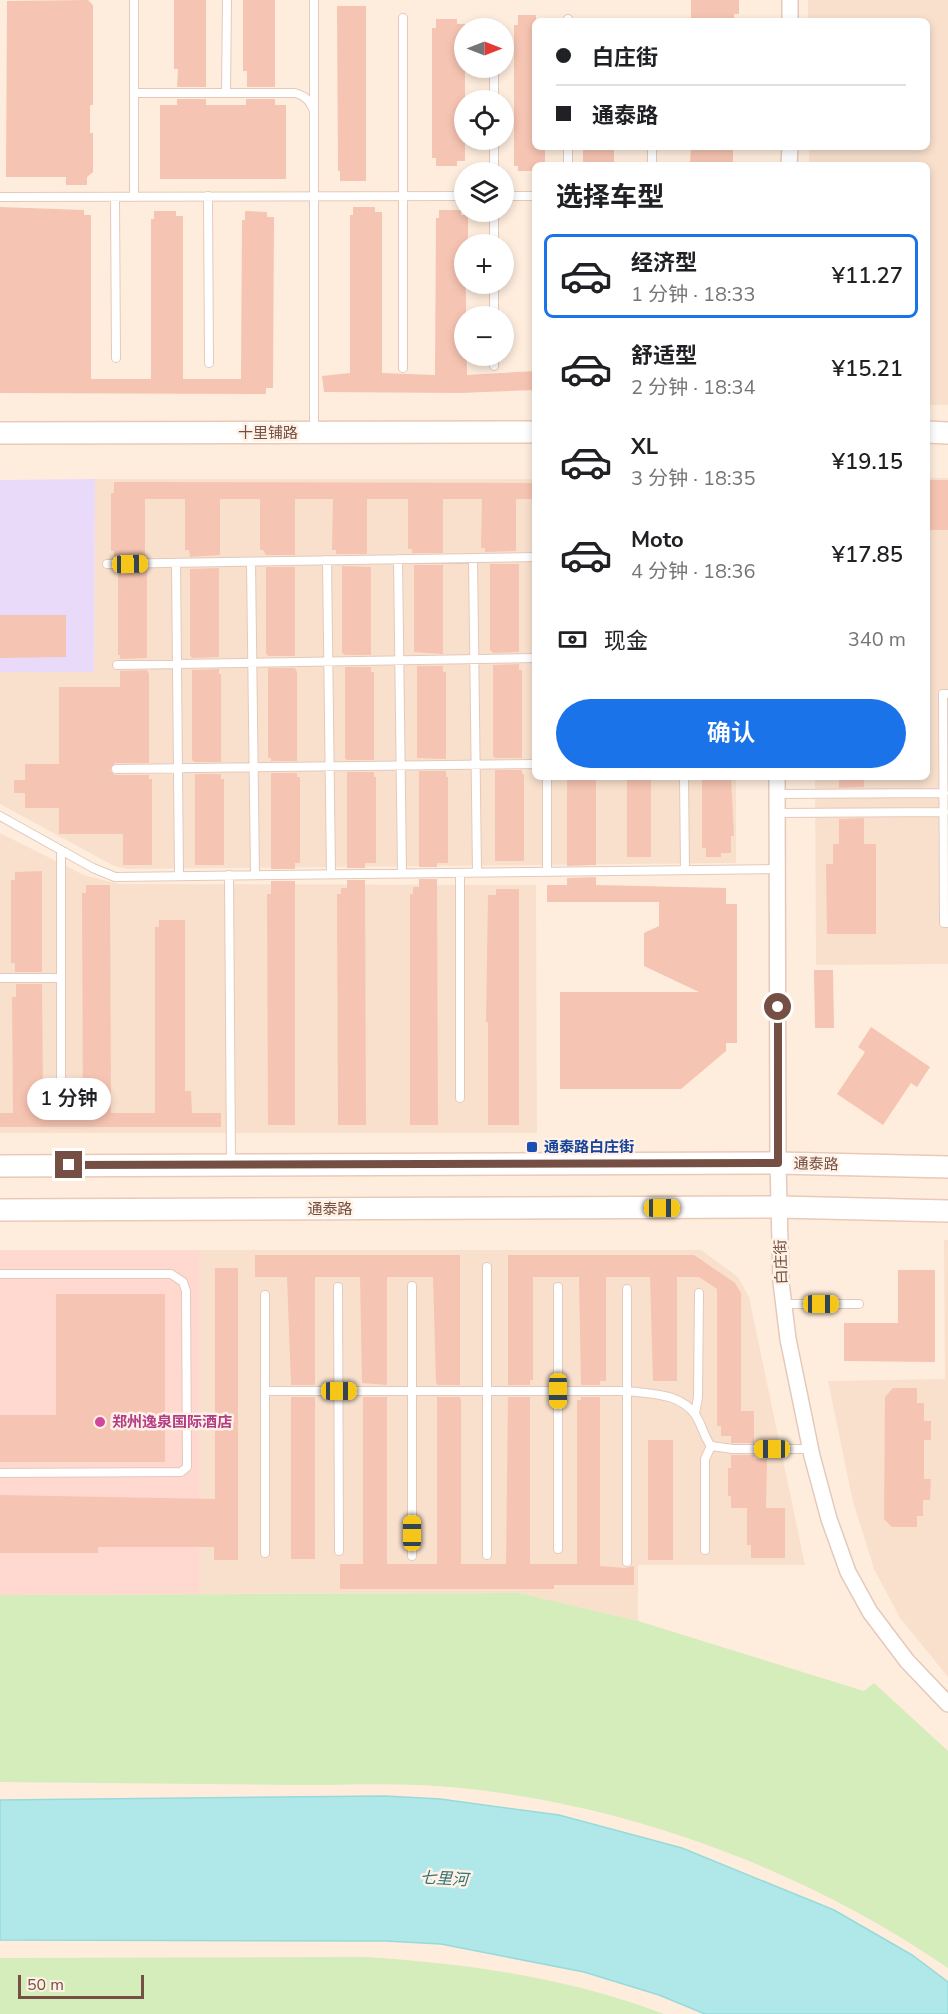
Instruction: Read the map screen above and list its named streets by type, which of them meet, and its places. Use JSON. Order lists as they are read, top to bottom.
{
  "streets": {
    "street": ["十里铺路", "通泰路", "白庄街"]
  },
  "crossings": [
    ["通泰路", "白庄街"]
  ],
  "water": ["七里河"],
  "places": {
    "transit": ["通泰路白庄街"],
    "other": ["郑州逸泉国际酒店"]
  },
  "scale_bar": "50 m",
  "north": "right",
  "page": {
    "map_buttons": ["+", "−"],
    "banner": ["白庄街", "通泰路"],
    "heading": "选择车型",
    "list": [
      {
        "name": "经济型",
        "note": "1 分钟 · 18:33",
        "value": "¥11.27"
      },
      {
        "name": "舒适型",
        "note": "2 分钟 · 18:34",
        "value": "¥15.21"
      },
      {
        "name": "XL",
        "note": "3 分钟 · 18:35",
        "value": "¥19.15"
      },
      {
        "name": "Moto",
        "note": "4 分钟 · 18:36",
        "value": "¥17.85"
      }
    ],
    "pay": ["现金", "340 m"],
    "buttons": "确认",
    "bubble": "1 分钟",
    "scale": "50 m"
  }
}
